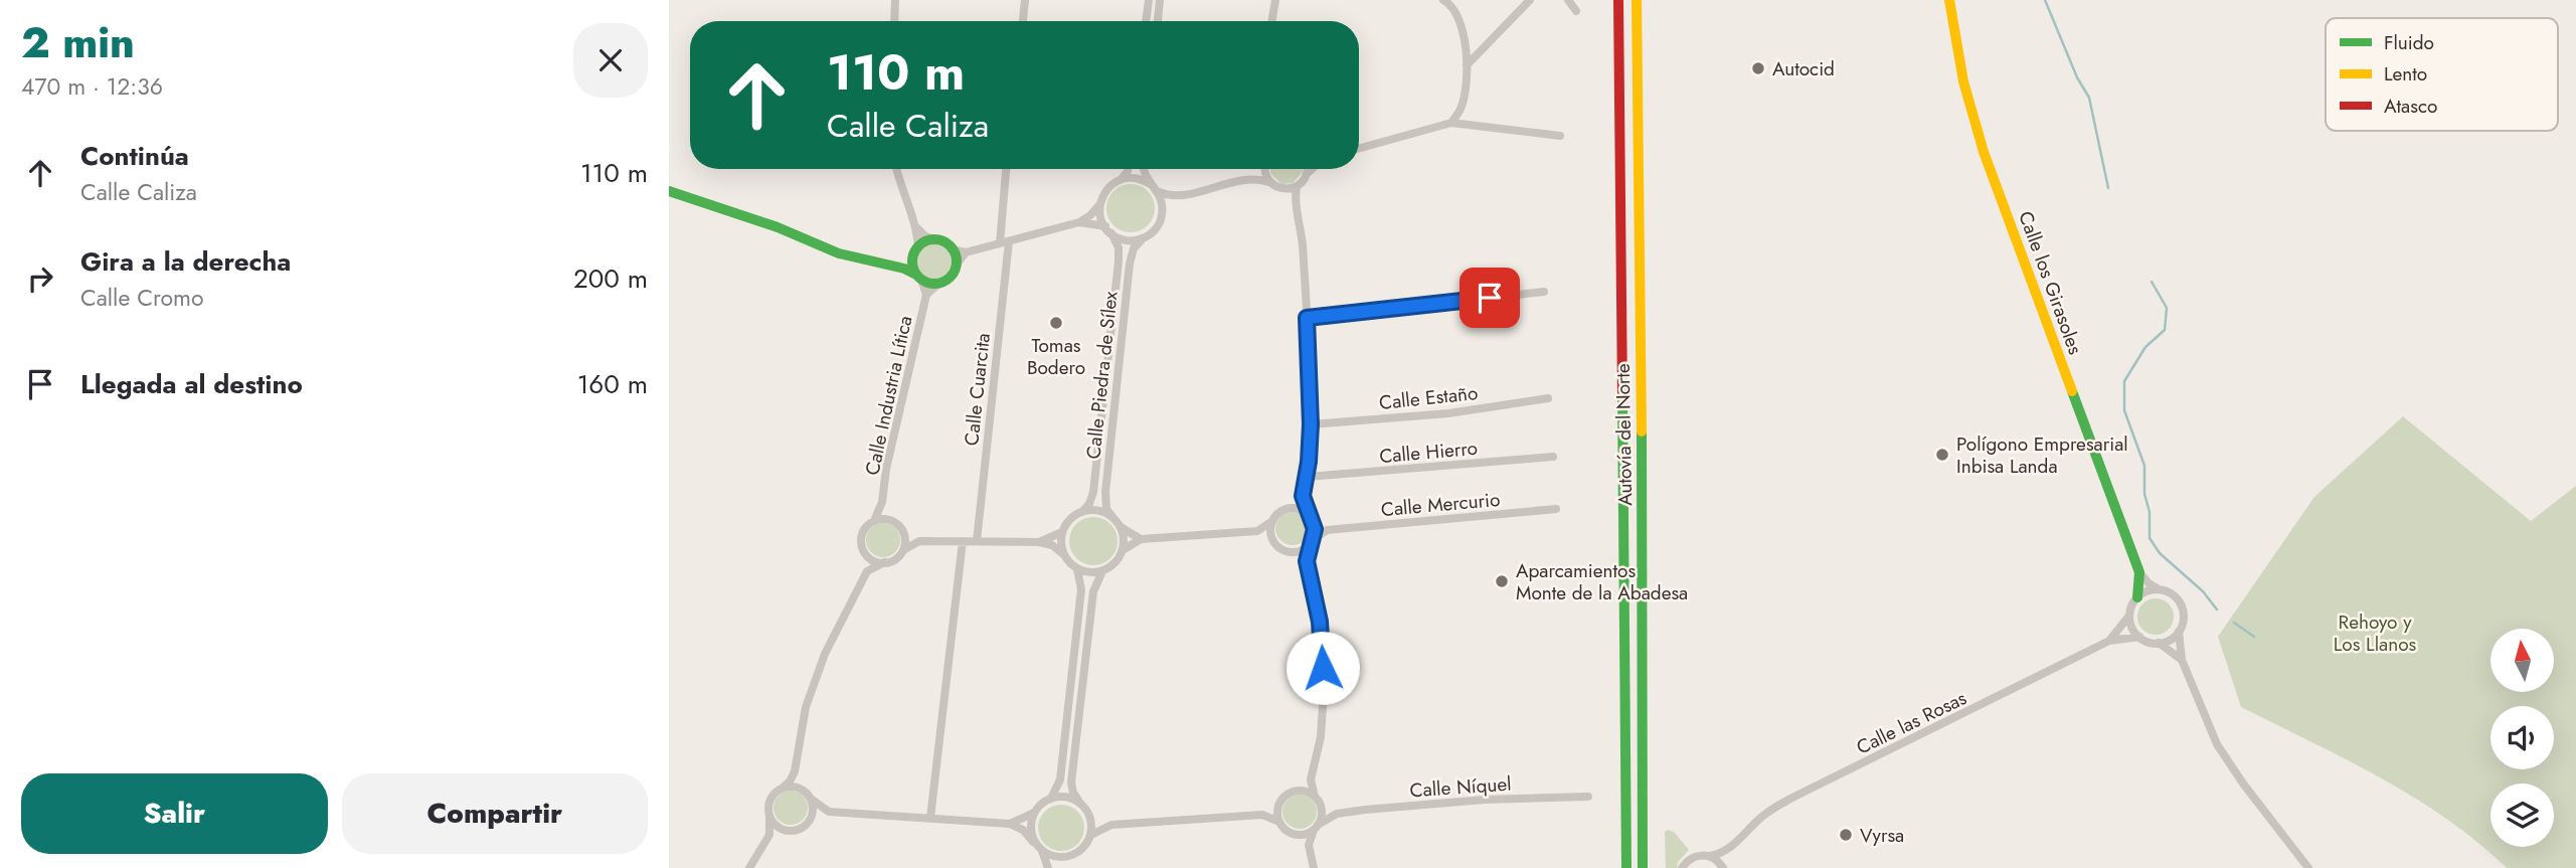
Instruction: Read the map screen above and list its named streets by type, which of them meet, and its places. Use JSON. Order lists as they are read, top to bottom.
{
  "streets": {
    "main road": ["Calle los Girasoles", "Autovía del Norte"],
    "street": [
      "Calle Piedra de Sílex",
      "Calle Cuarcita",
      "Calle Industria Lítica",
      "Calle Estaño",
      "Calle Hierro",
      "Calle Mercurio",
      "Calle las Rosas",
      "Calle Níquel"
    ]
  },
  "crossings": [
    ["Calle los Girasoles", "Calle las Rosas"]
  ],
  "parks": ["Rehoyo y Los Llanos"],
  "places": [
    "Autocid",
    "Tomas Bodero",
    "Polígono Empresarial Inbisa Landa",
    "Aparcamientos Monte de la Abadesa",
    "Vyrsa"
  ],
  "legend": ["Fluido", "Lento", "Atasco"],
  "north": "top",
  "page": {
    "heading": ["2 min", "470 m · 12:36"],
    "turn": ["110 m", "Calle Caliza"],
    "list": [
      {
        "name": "Continúa",
        "note": "Calle Caliza",
        "value": "110 m"
      },
      {
        "name": "Gira a la derecha",
        "note": "Calle Cromo",
        "value": "200 m"
      },
      {
        "name": "Llegada al destino",
        "value": "160 m"
      }
    ],
    "buttons": ["Salir", "Compartir"]
  }
}
